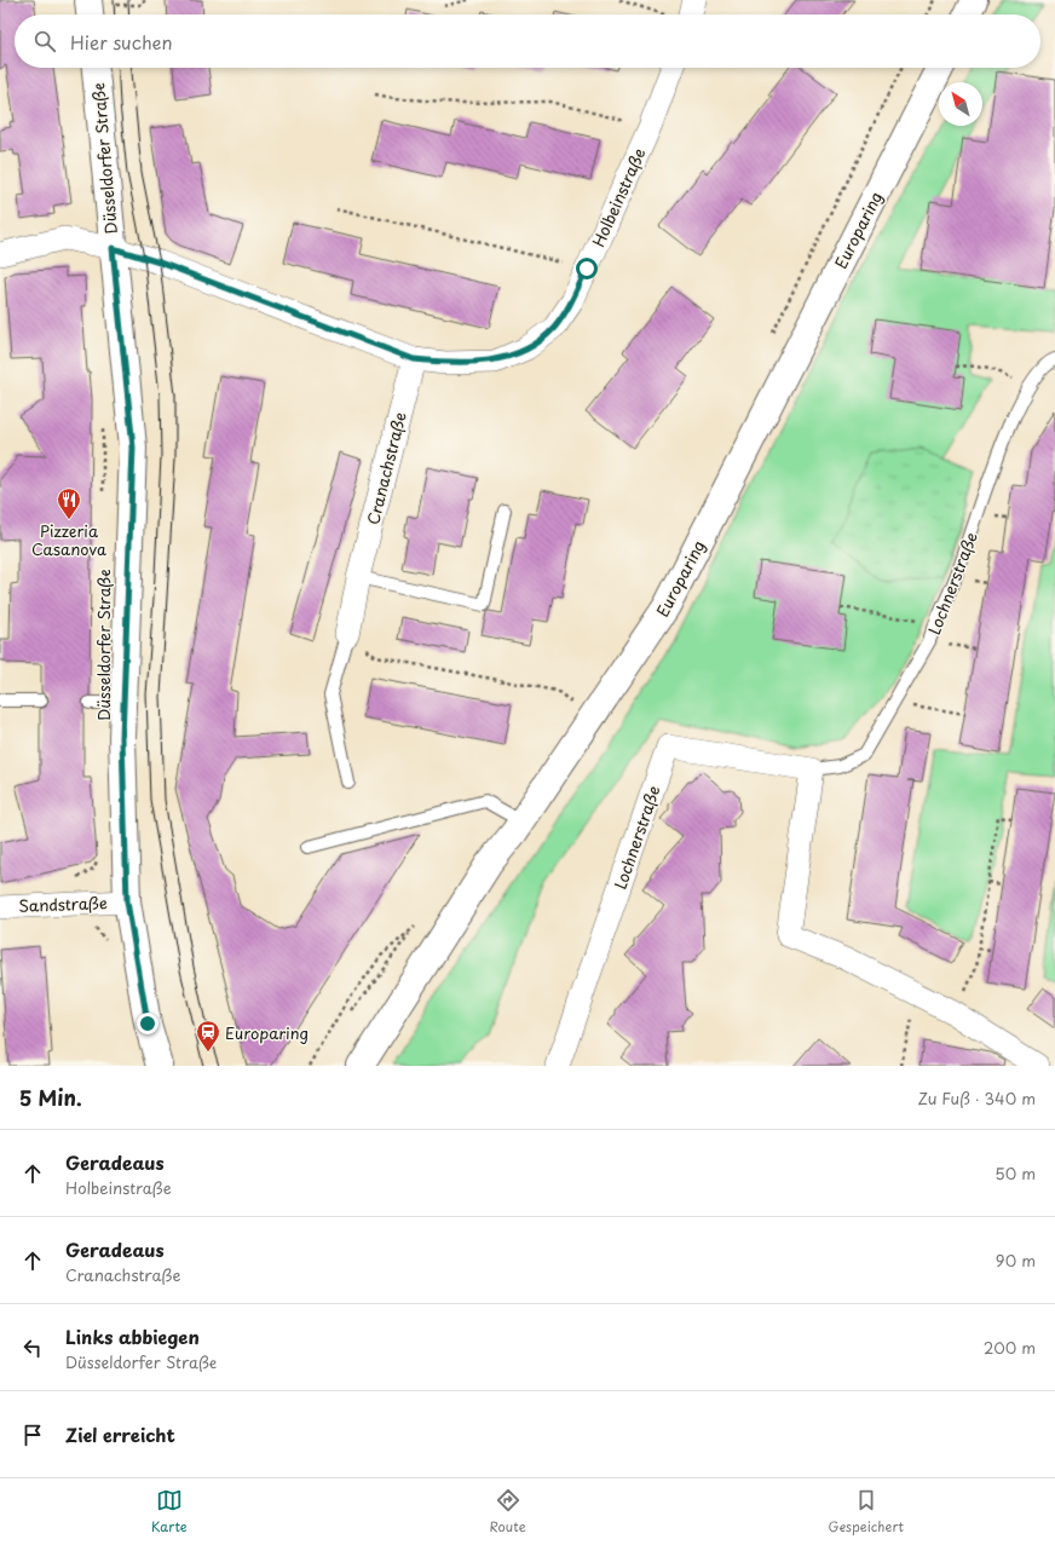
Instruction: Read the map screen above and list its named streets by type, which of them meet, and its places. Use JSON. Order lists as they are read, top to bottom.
{
  "streets": {
    "main road": ["Düsseldorfer Straße", "Europaring"],
    "street": [
      "Holbeinstraße",
      "Cranachstraße",
      "Lochnerstraße",
      "Sandstraße"
    ]
  },
  "crossings": [
    ["Düsseldorfer Straße", "Sandstraße"],
    ["Holbeinstraße", "Cranachstraße"]
  ],
  "places": {
    "restaurant": ["Pizzeria Casanova"],
    "station": ["Europaring"]
  },
  "north": "top left",
  "page": {
    "search": "Hier suchen",
    "heading": ["5 Min.", "Zu Fuß · 340 m"],
    "list": [
      ["Geradeaus", "Holbeinstraße", "50 m"],
      ["Geradeaus", "Cranachstraße", "90 m"],
      ["Links abbiegen", "Düsseldorfer Straße", "200 m"],
      "Ziel erreicht"
    ],
    "nav": ["Karte", "Route", "Gespeichert"]
  }
}
